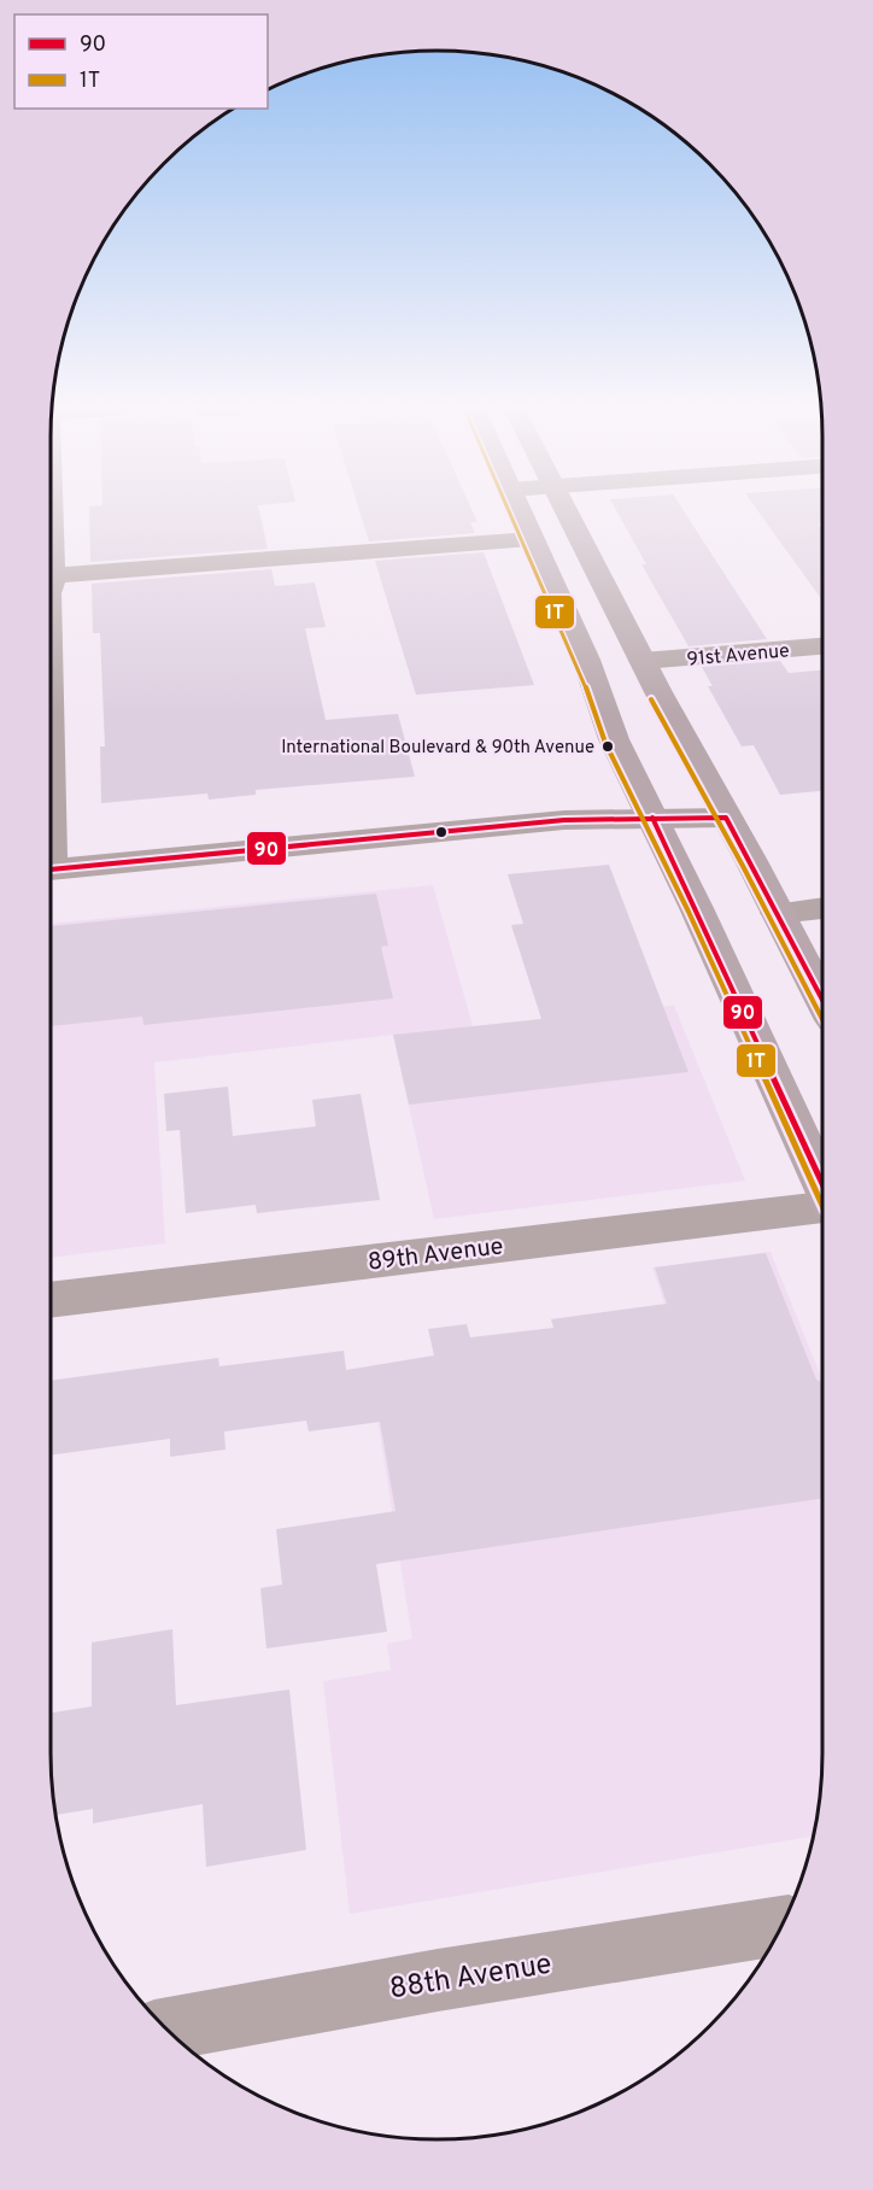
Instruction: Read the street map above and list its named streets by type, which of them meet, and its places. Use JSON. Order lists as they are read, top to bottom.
{
  "streets": {
    "street": ["91st Avenue", "89th Avenue", "88th Avenue"]
  },
  "places": ["International Boulevard & 90th Avenue"],
  "lines": ["transit line 1T", "transit line 90"],
  "legend": ["90", "1T"]
}
